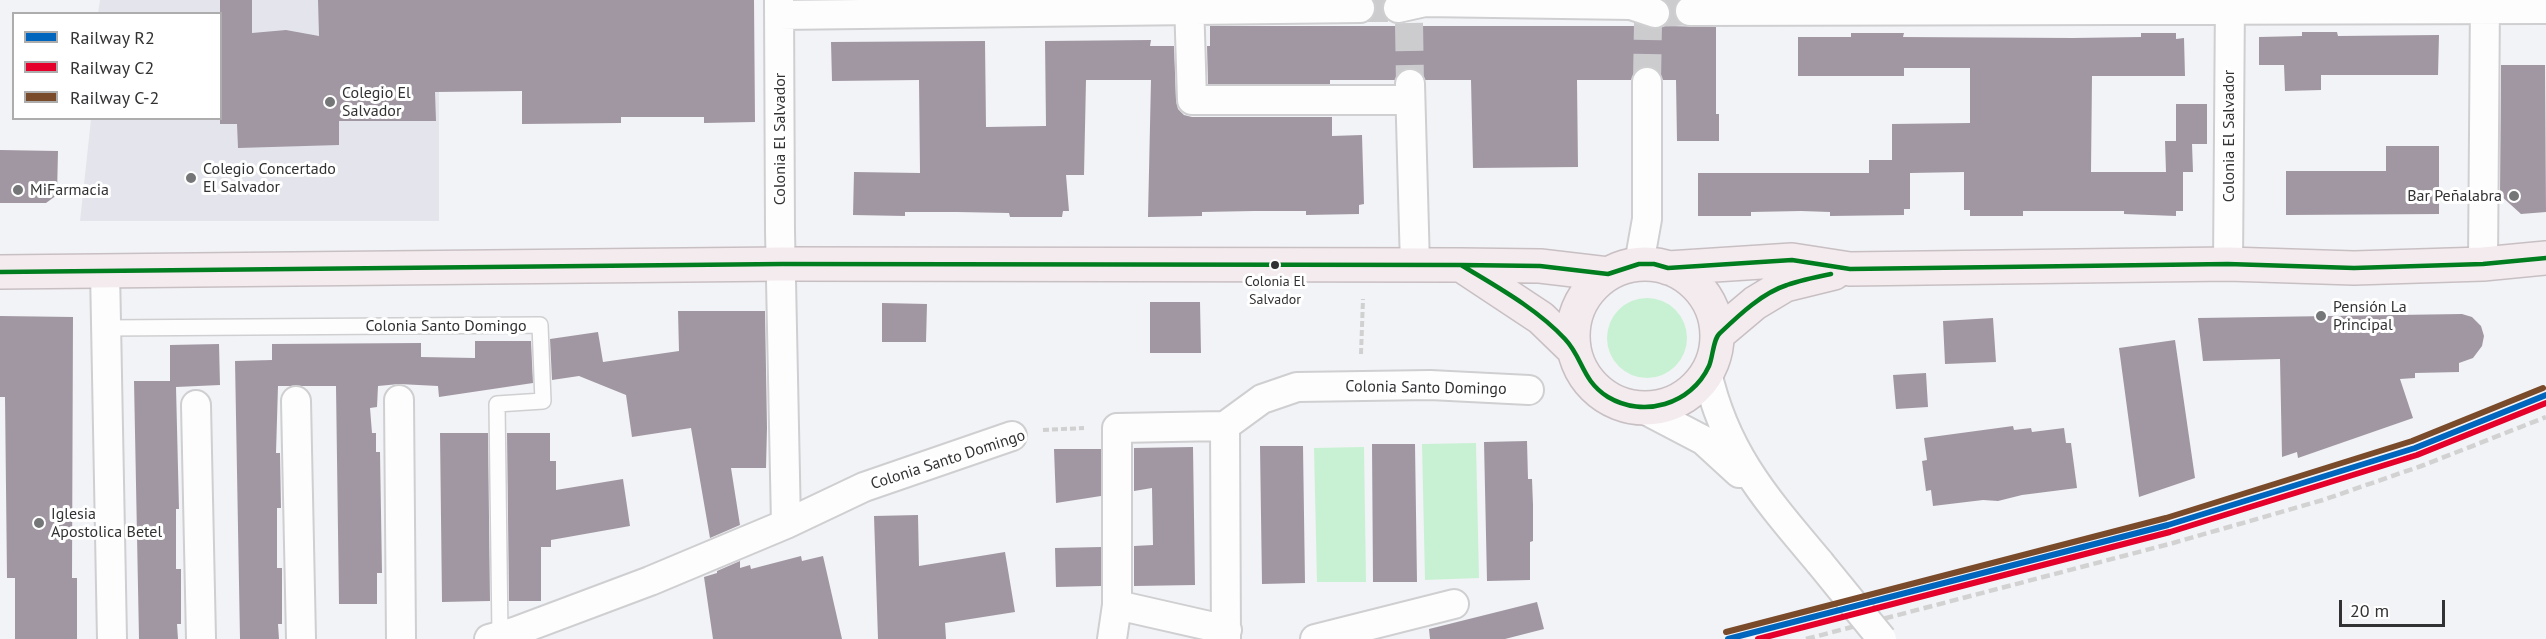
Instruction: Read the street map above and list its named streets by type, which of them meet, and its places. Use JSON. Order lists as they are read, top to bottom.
{
  "streets": {
    "street": ["Colonia El Salvador", "Colonia Santo Domingo"]
  },
  "places": [
    "Colegio El Salvador",
    "Colegio Concertado El Salvador",
    "MiFarmacia",
    "Bar Peñalabra",
    "Colonia El Salvador",
    "Pensión La Principal",
    "Iglesia Apostolica Betel"
  ],
  "lines": ["rail line C-2", "rail line R2", "rail line C2"],
  "legend": ["Railway R2", "Railway C2", "Railway C-2"],
  "scale_bar": "20 m"
}
